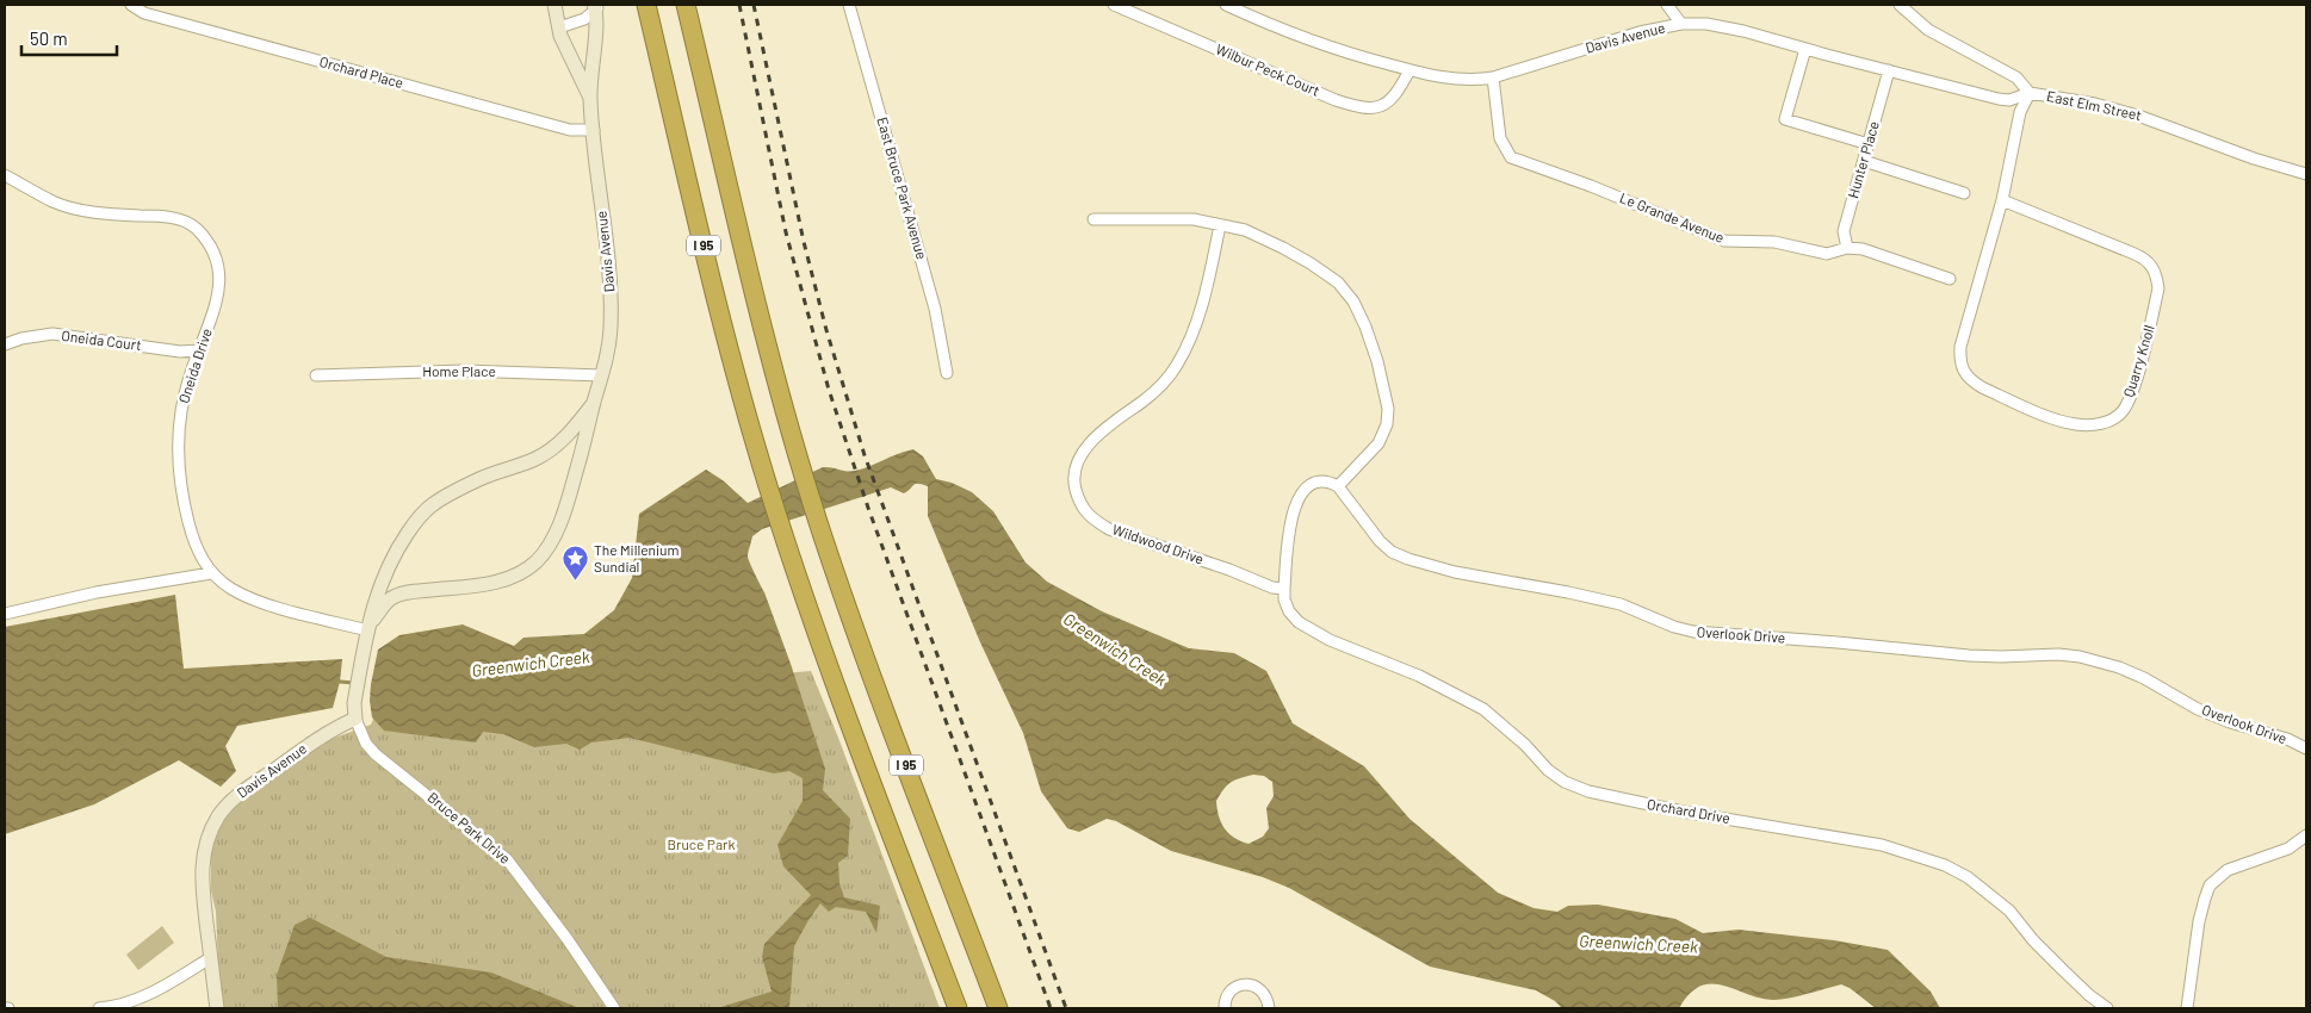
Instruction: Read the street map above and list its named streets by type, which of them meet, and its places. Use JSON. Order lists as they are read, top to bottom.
{
  "streets": {
    "highway": ["I 95"],
    "main road": ["Davis Avenue"],
    "street": [
      "Wilbur Peck Court",
      "Orchard Place",
      "East Elm Street",
      "Hunter Place",
      "East Bruce Park Avenue",
      "Le Grande Avenue",
      "Oneida Court",
      "Quarry Knoll",
      "Oneida Drive",
      "Home Place",
      "Wildwood Drive",
      "Overlook Drive",
      "Orchard Drive",
      "Bruce Park Drive"
    ]
  },
  "crossings": [
    ["Davis Avenue", "Wilbur Peck Court"],
    ["Davis Avenue", "Orchard Place"],
    ["Davis Avenue", "East Elm Street"],
    ["Davis Avenue", "Hunter Place"],
    ["Davis Avenue", "Le Grande Avenue"],
    ["Davis Avenue", "Quarry Knoll"],
    ["Davis Avenue", "Oneida Drive"],
    ["Davis Avenue", "Home Place"],
    ["Davis Avenue", "Bruce Park Drive"],
    ["East Elm Street", "Quarry Knoll"],
    ["Hunter Place", "Le Grande Avenue"],
    ["Oneida Court", "Oneida Drive"],
    ["Wildwood Drive", "Orchard Drive"]
  ],
  "water": ["Greenwich Creek"],
  "parks": ["Bruce Park"],
  "places": {
    "place": ["The Millenium Sundial"]
  },
  "scale_bar": "50 m"
}
